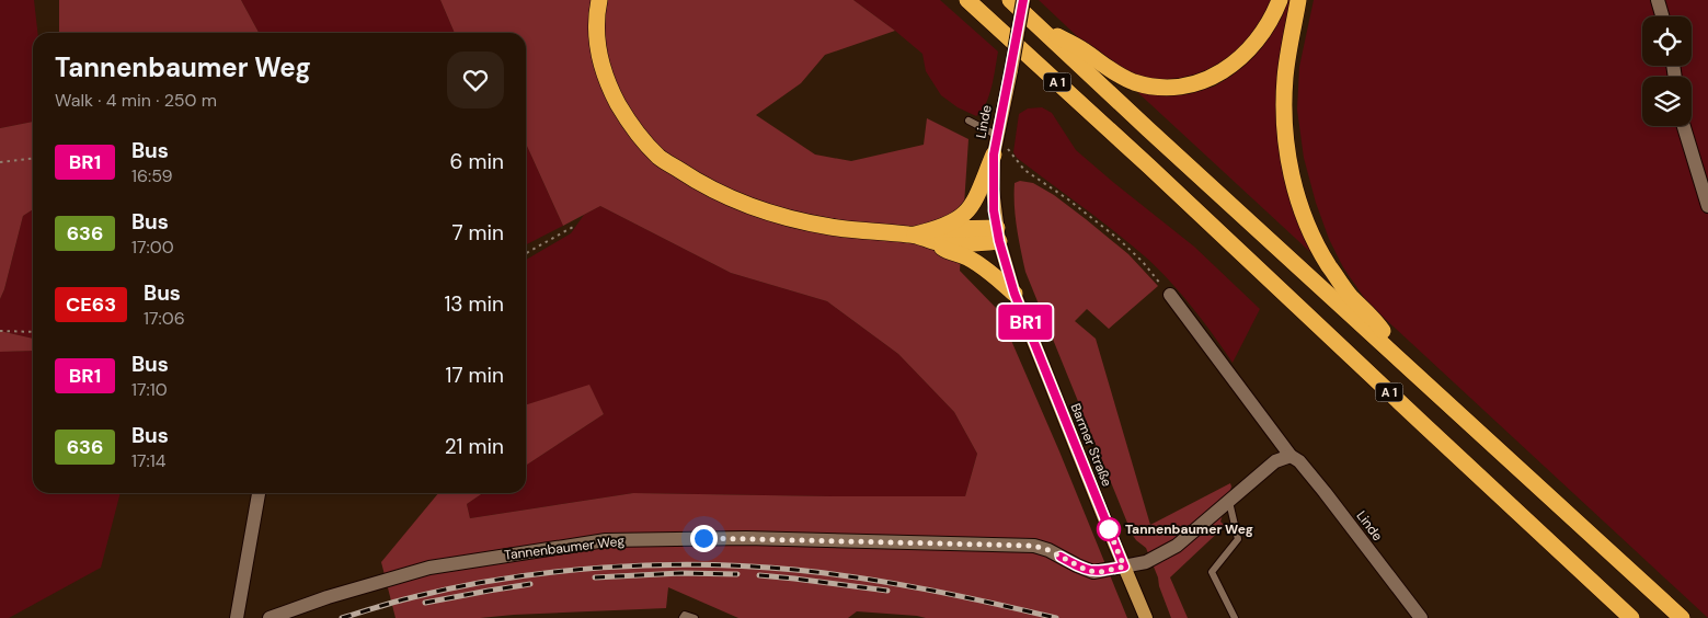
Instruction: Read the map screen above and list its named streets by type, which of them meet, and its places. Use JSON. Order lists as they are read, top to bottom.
{
  "streets": {
    "highway": ["A 1"],
    "main road": ["Linde", "Barmer Straße"],
    "street": ["Tannenbaumer Weg"]
  },
  "crossings": [
    ["Linde", "Barmer Straße"],
    ["Barmer Straße", "Tannenbaumer Weg"]
  ],
  "places": ["Tannenbaumer Weg"],
  "lines": ["bus line BR1"],
  "page": {
    "on_map": "BR1",
    "heading": ["Tannenbaumer Weg", "Walk · 4 min · 250 m"],
    "list": [
      {
        "mark": "BR1",
        "name": "Bus",
        "note": "16:59",
        "value": "6 min"
      },
      {
        "mark": "636",
        "name": "Bus",
        "note": "17:00",
        "value": "7 min"
      },
      {
        "mark": "CE63",
        "name": "Bus",
        "note": "17:06",
        "value": "13 min"
      },
      {
        "mark": "BR1",
        "name": "Bus",
        "note": "17:10",
        "value": "17 min"
      },
      {
        "mark": "636",
        "name": "Bus",
        "note": "17:14",
        "value": "21 min"
      }
    ]
  }
}
